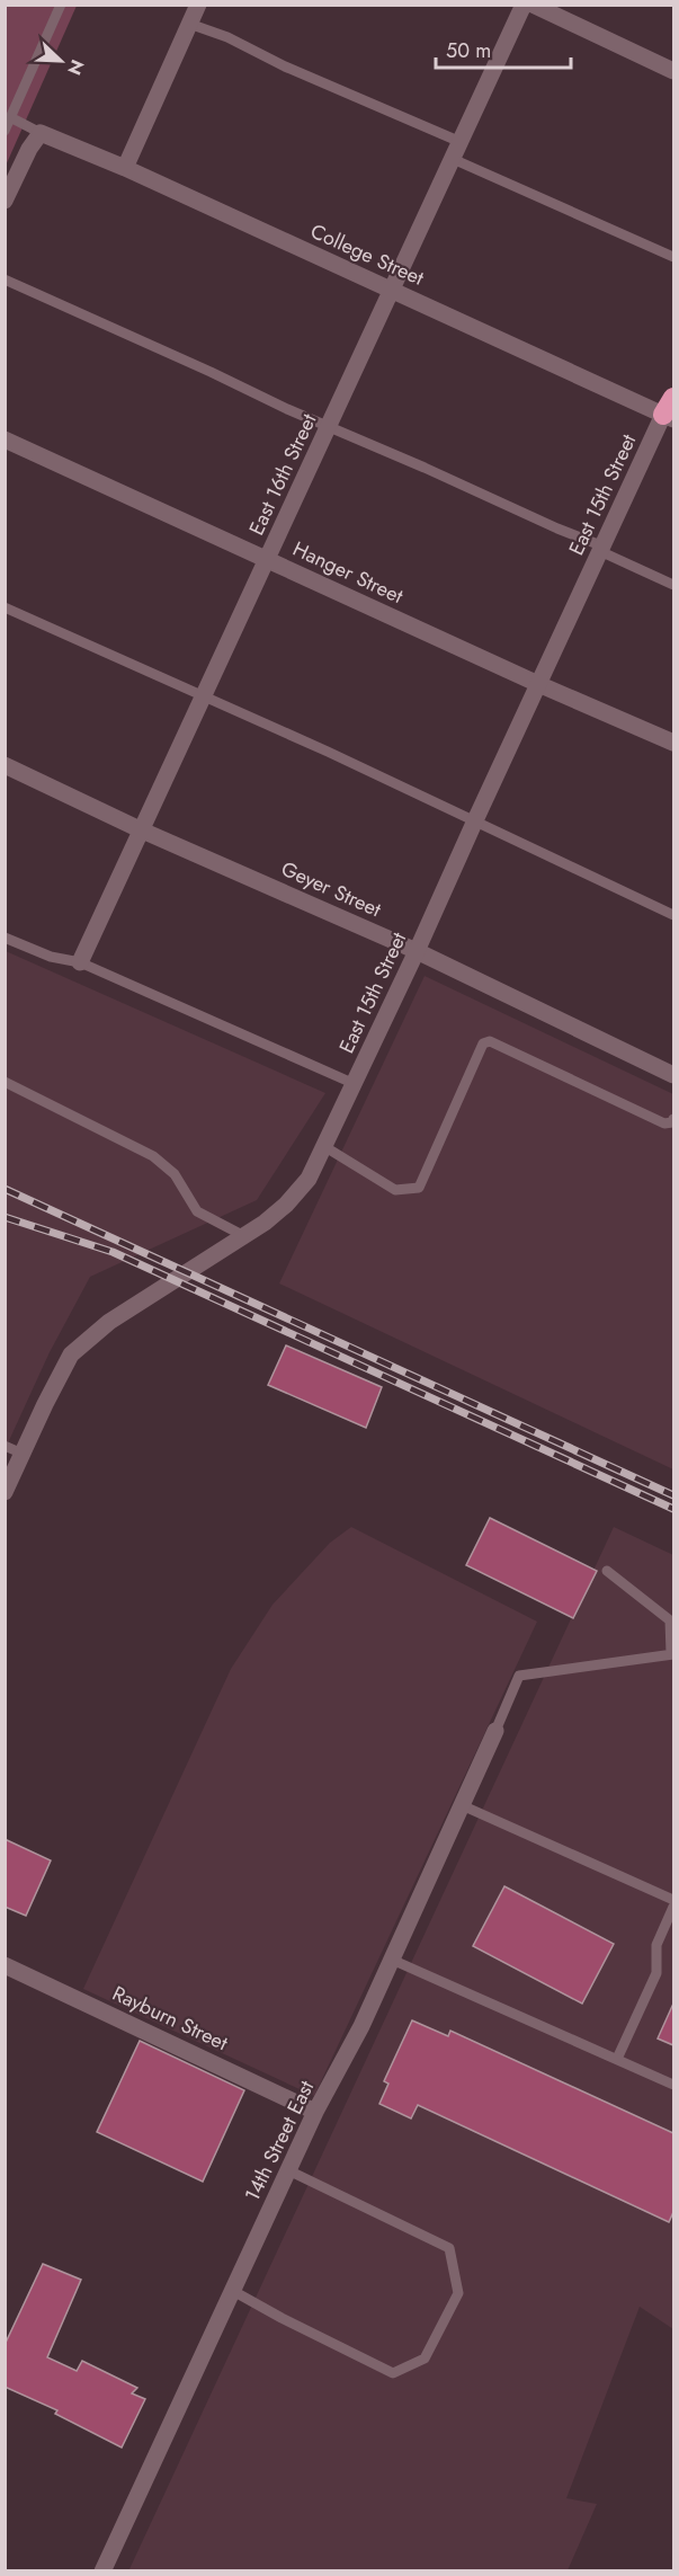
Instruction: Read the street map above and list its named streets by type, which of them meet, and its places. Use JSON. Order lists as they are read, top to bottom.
{
  "streets": {
    "street": [
      "College Street",
      "East 16th Street",
      "East 15th Street",
      "Hanger Street",
      "Geyer Street",
      "Rayburn Street",
      "14th Street East"
    ]
  },
  "crossings": [
    ["College Street", "East 16th Street"],
    ["College Street", "East 15th Street"],
    ["East 16th Street", "Hanger Street"],
    ["East 16th Street", "Geyer Street"],
    ["East 15th Street", "Hanger Street"],
    ["East 15th Street", "Geyer Street"],
    ["Rayburn Street", "14th Street East"]
  ],
  "scale_bar": "50 m",
  "north": "bottom right"
}
